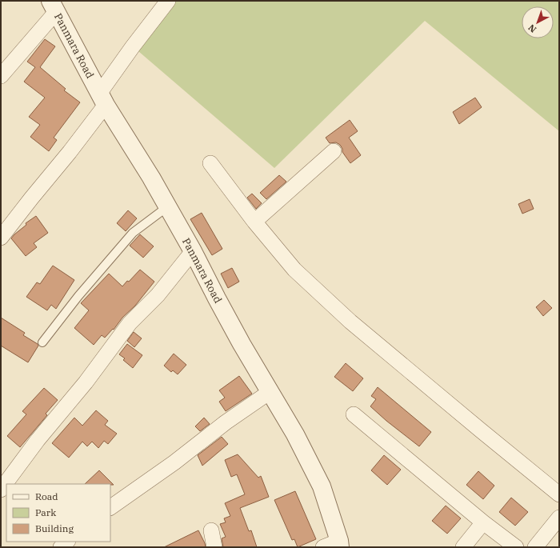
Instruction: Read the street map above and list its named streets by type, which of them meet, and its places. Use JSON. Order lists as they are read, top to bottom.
{
  "streets": {
    "street": ["Panmara Road"]
  },
  "legend": ["Road", "Park", "Building"],
  "north": "bottom left"
}
